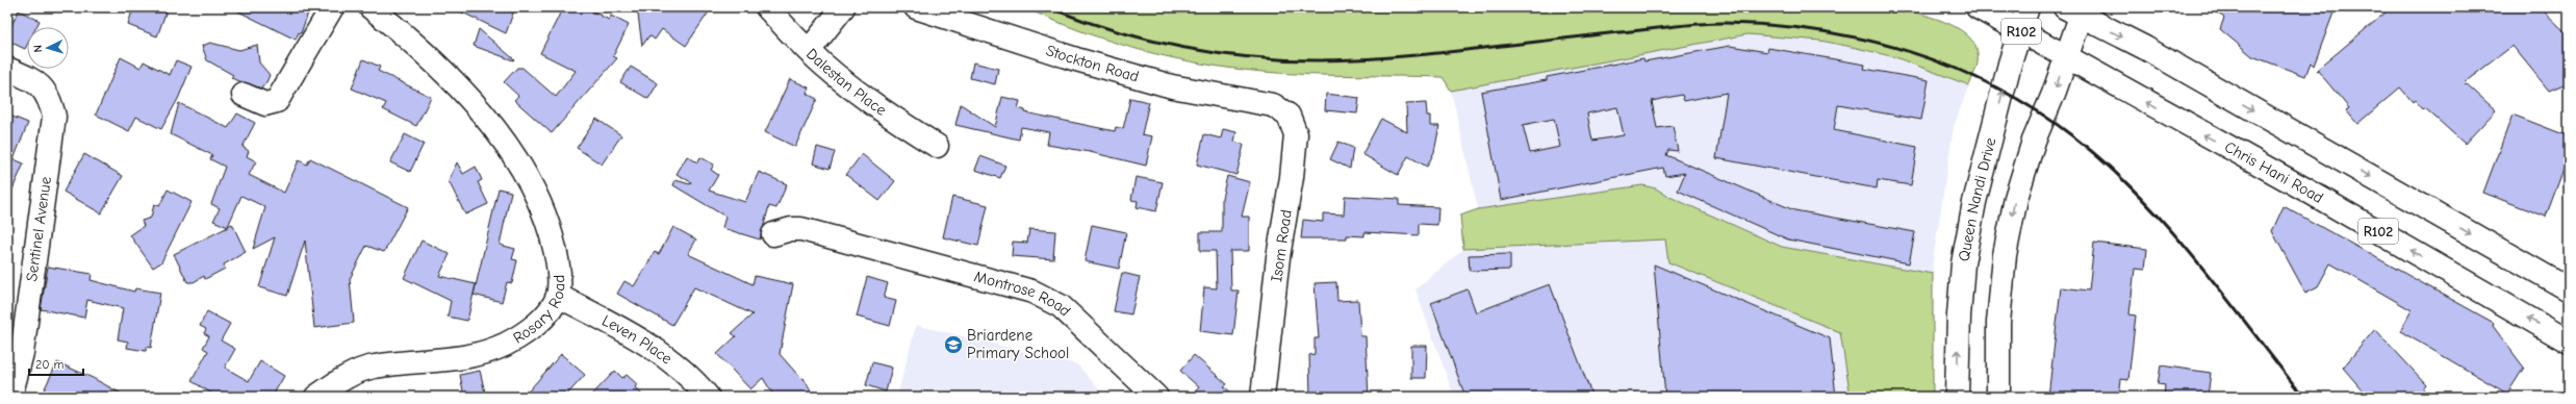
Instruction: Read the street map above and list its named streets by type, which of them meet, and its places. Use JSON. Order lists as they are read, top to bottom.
{
  "streets": {
    "street": [
      "R102",
      "Stockton Road",
      "Dalestan Place",
      "Chris Hani Road",
      "Queen Nandi Drive",
      "Sentinel Avenue",
      "Isom Road",
      "Montrose Road",
      "Rosary Road",
      "Leven Place"
    ]
  },
  "crossings": [
    ["Stockton Road", "Isom Road"],
    ["Chris Hani Road", "Queen Nandi Drive"],
    ["Rosary Road", "Leven Place"]
  ],
  "places": {
    "school or university": ["Briardene Primary School"]
  },
  "scale_bar": "20 m",
  "north": "left"
}
